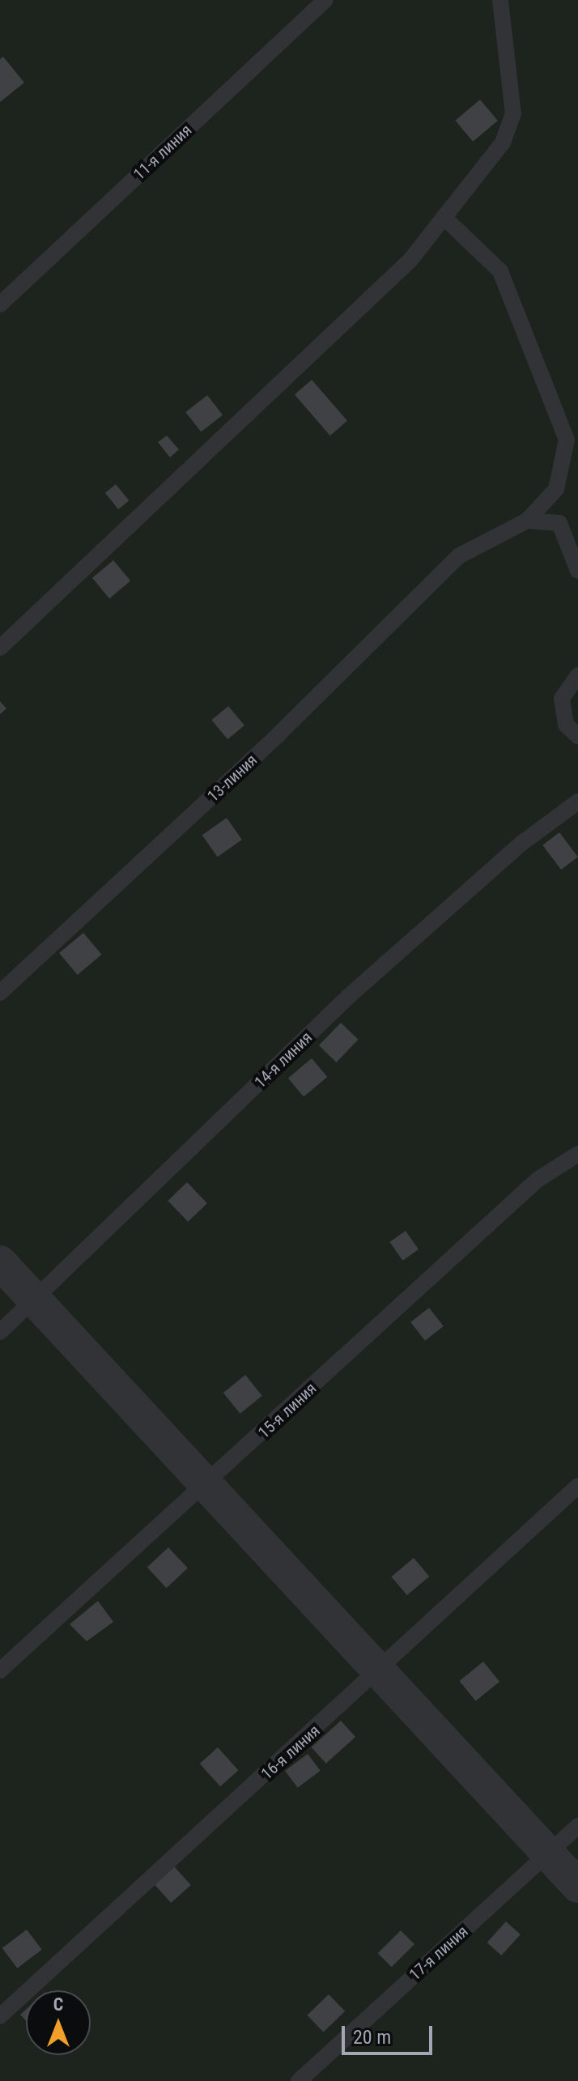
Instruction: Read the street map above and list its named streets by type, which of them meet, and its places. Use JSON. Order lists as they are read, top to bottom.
{
  "streets": {
    "lane": [
      "11-я линия",
      "13-линия",
      "14-я линия",
      "15-я линия",
      "16-я линия",
      "17-я линия"
    ]
  },
  "scale_bar": "20 m",
  "north": "top"
}
